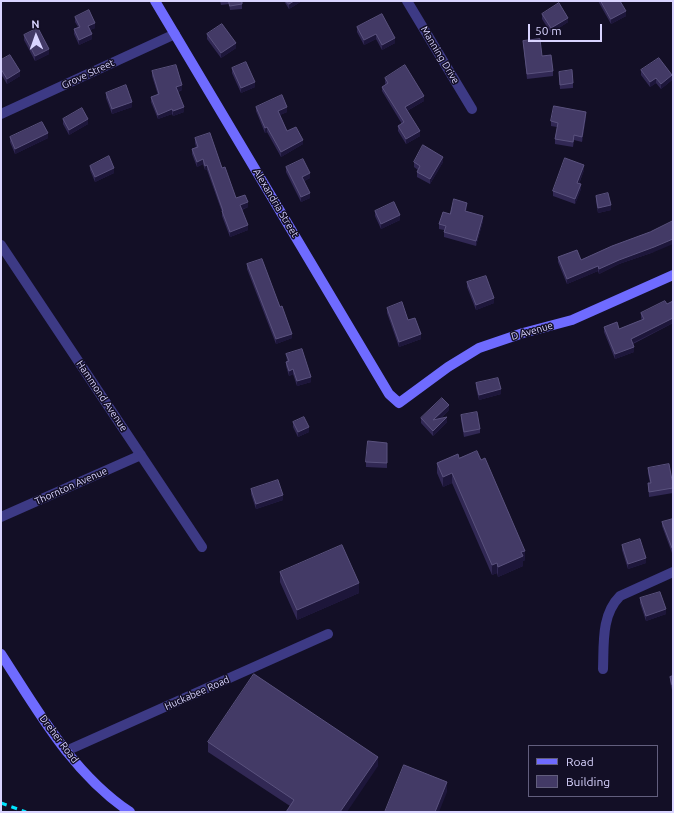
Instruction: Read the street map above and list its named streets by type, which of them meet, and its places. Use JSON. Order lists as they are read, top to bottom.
{
  "streets": {
    "street": [
      "Manning Drive",
      "Grove Street",
      "Alexandria Street",
      "D Avenue",
      "Hammond Avenue",
      "Thornton Avenue",
      "Huckabee Road",
      "Dreher Road"
    ]
  },
  "crossings": [
    ["Grove Street", "Alexandria Street"],
    ["Alexandria Street", "D Avenue"],
    ["Hammond Avenue", "Thornton Avenue"],
    ["Huckabee Road", "Dreher Road"]
  ],
  "legend": ["Road", "Building"],
  "scale_bar": "50 m",
  "north": "top"
}
